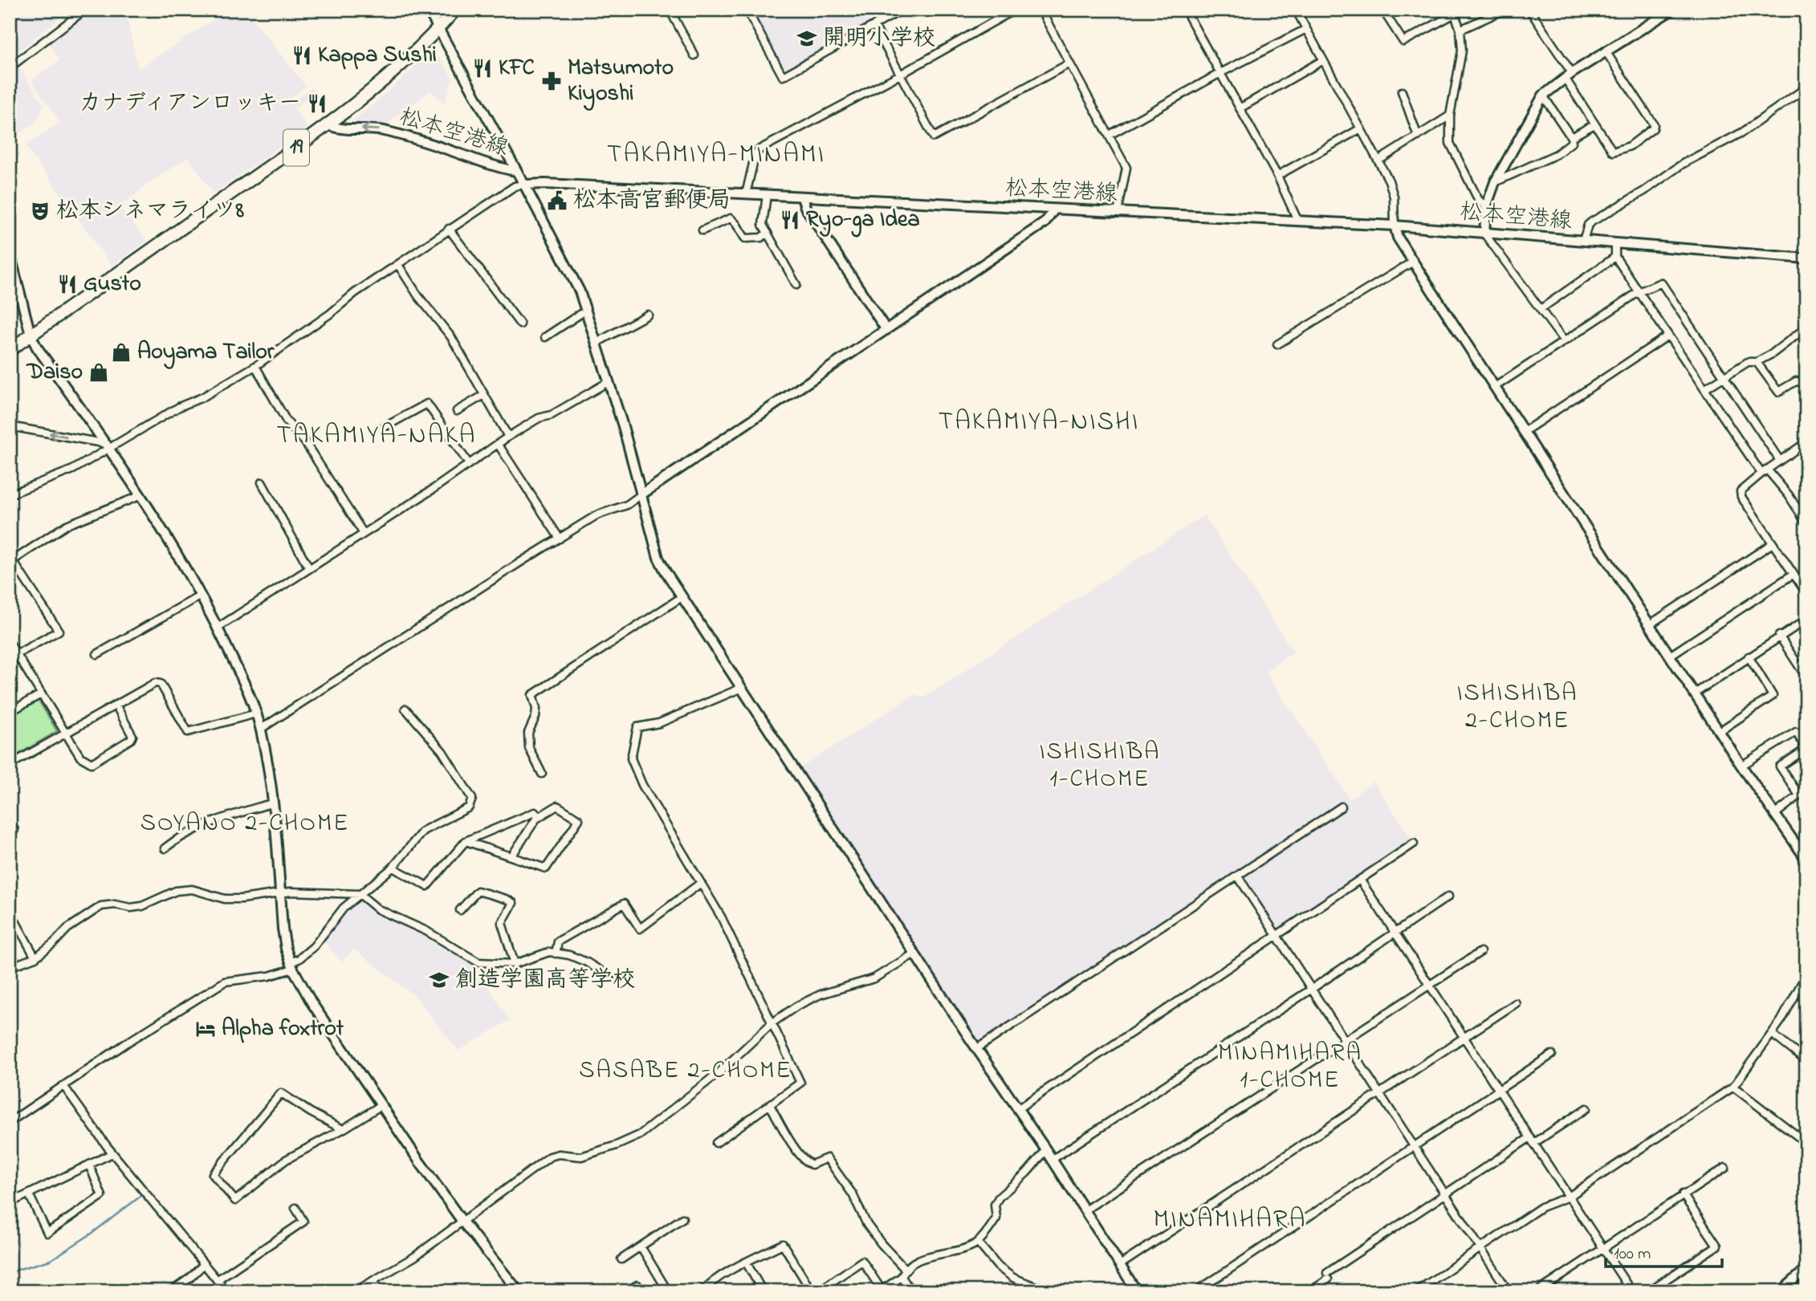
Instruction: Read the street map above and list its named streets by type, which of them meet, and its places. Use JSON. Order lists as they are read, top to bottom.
{
  "streets": {
    "highway": ["19"],
    "street": ["松本空港線"]
  },
  "crossings": [
    ["松本空港線", "19"]
  ],
  "districts": [
    "TAKAMIYA-MINAMI",
    "TAKAMIYA-NISHI",
    "TAKAMIYA-NAKA",
    "ISHISHIBA 2-CHOME",
    "ISHISHIBA 1-CHOME",
    "SOYANO 2-CHOME",
    "MINAMIHARA 1-CHOME",
    "SASABE 2-CHOME",
    "MINAMIHARA"
  ],
  "places": {
    "school or university": ["開明小学校", "創造学園高等学校"],
    "restaurant": [
      "Kappa Sushi",
      "KFC",
      "カナディアンロッキー",
      "Ryo-ga Idea",
      "Gusto"
    ],
    "pharmacy": ["Matsumoto Kiyoshi"],
    "public building": ["松本高宮郵便局"],
    "theatre": ["松本シネマライツ8"],
    "shop": ["Aoyama Tailor", "Daiso"],
    "hotel": ["Alpha foxtrot"]
  },
  "scale_bar": "100 m"
}
